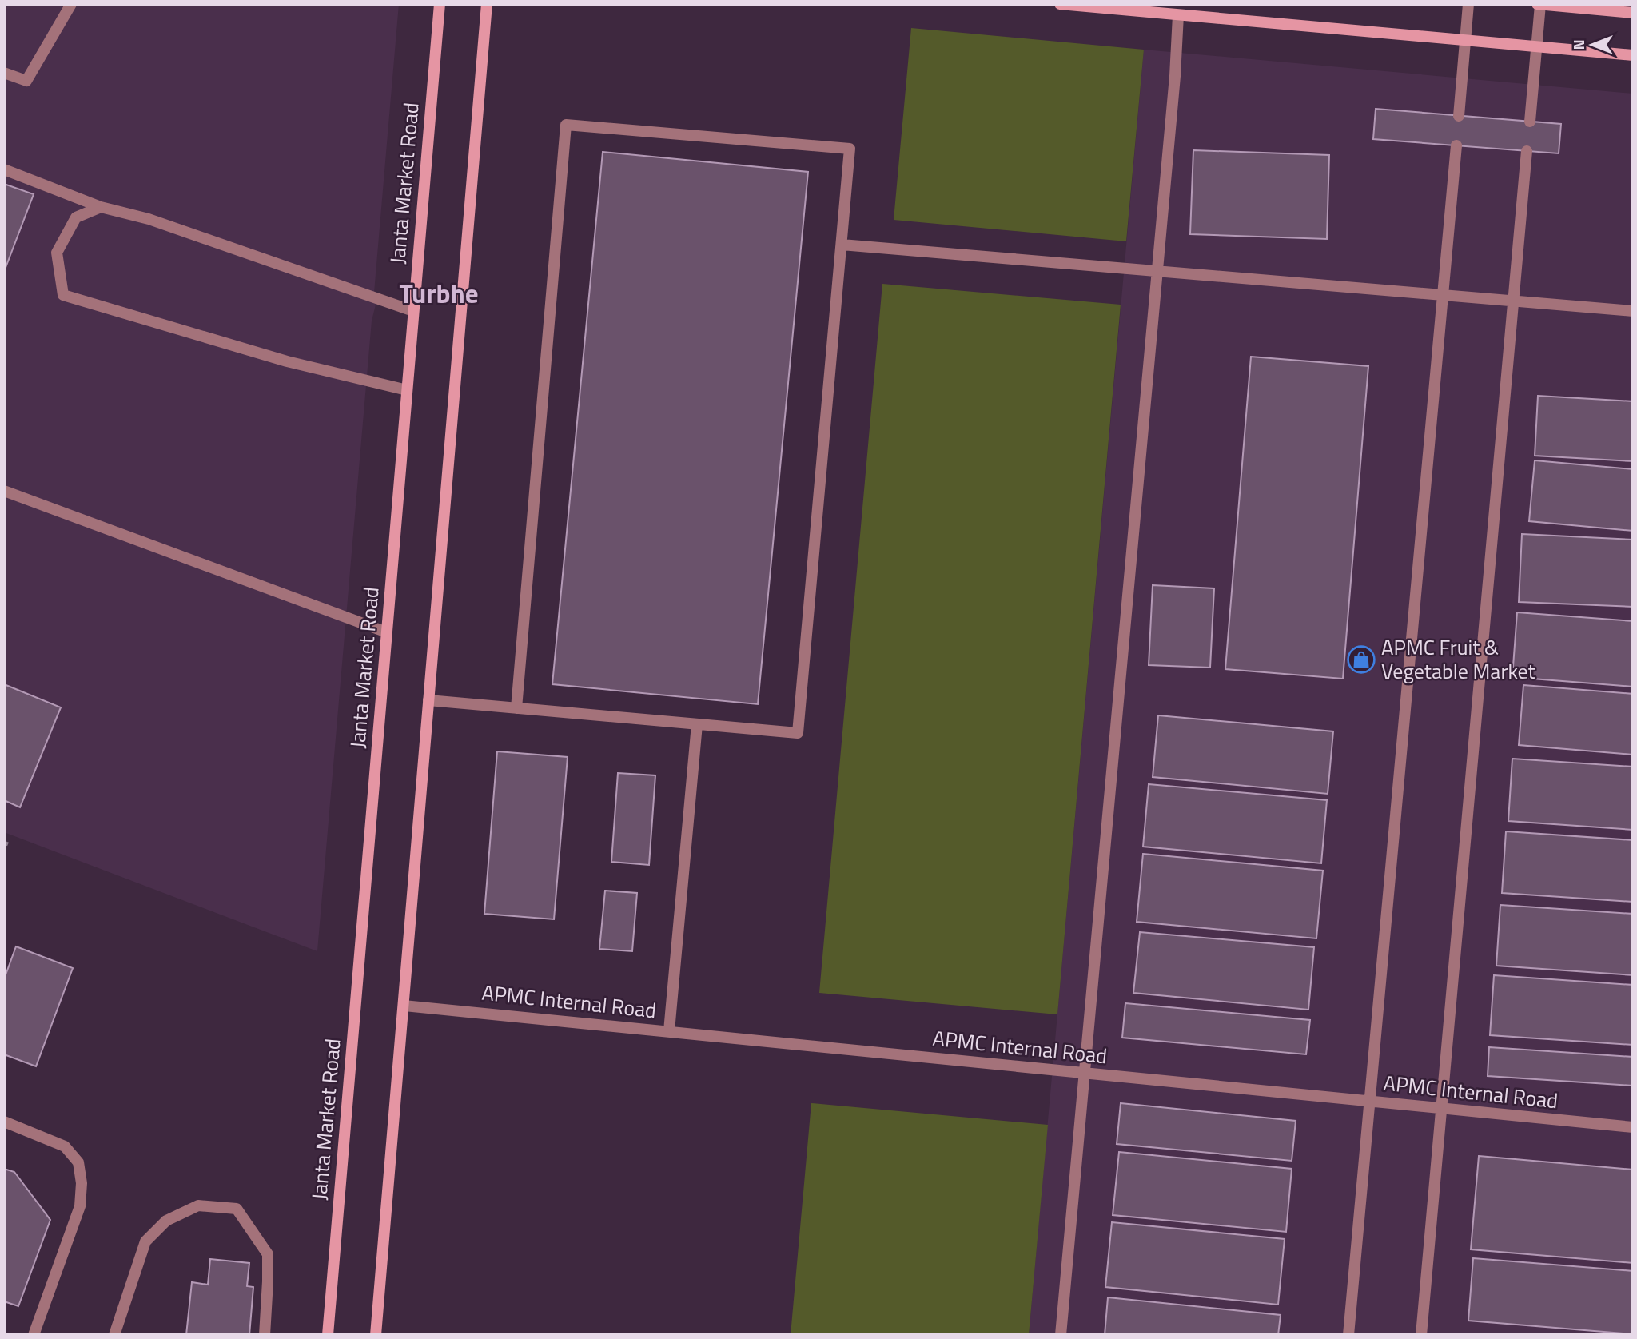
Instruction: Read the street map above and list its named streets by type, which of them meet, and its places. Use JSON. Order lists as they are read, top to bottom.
{
  "streets": {
    "main road": ["Janta Market Road"],
    "street": ["APMC Internal Road"]
  },
  "districts": ["Turbhe"],
  "places": {
    "shop": ["APMC Fruit & Vegetable Market"]
  },
  "north": "left"
}
